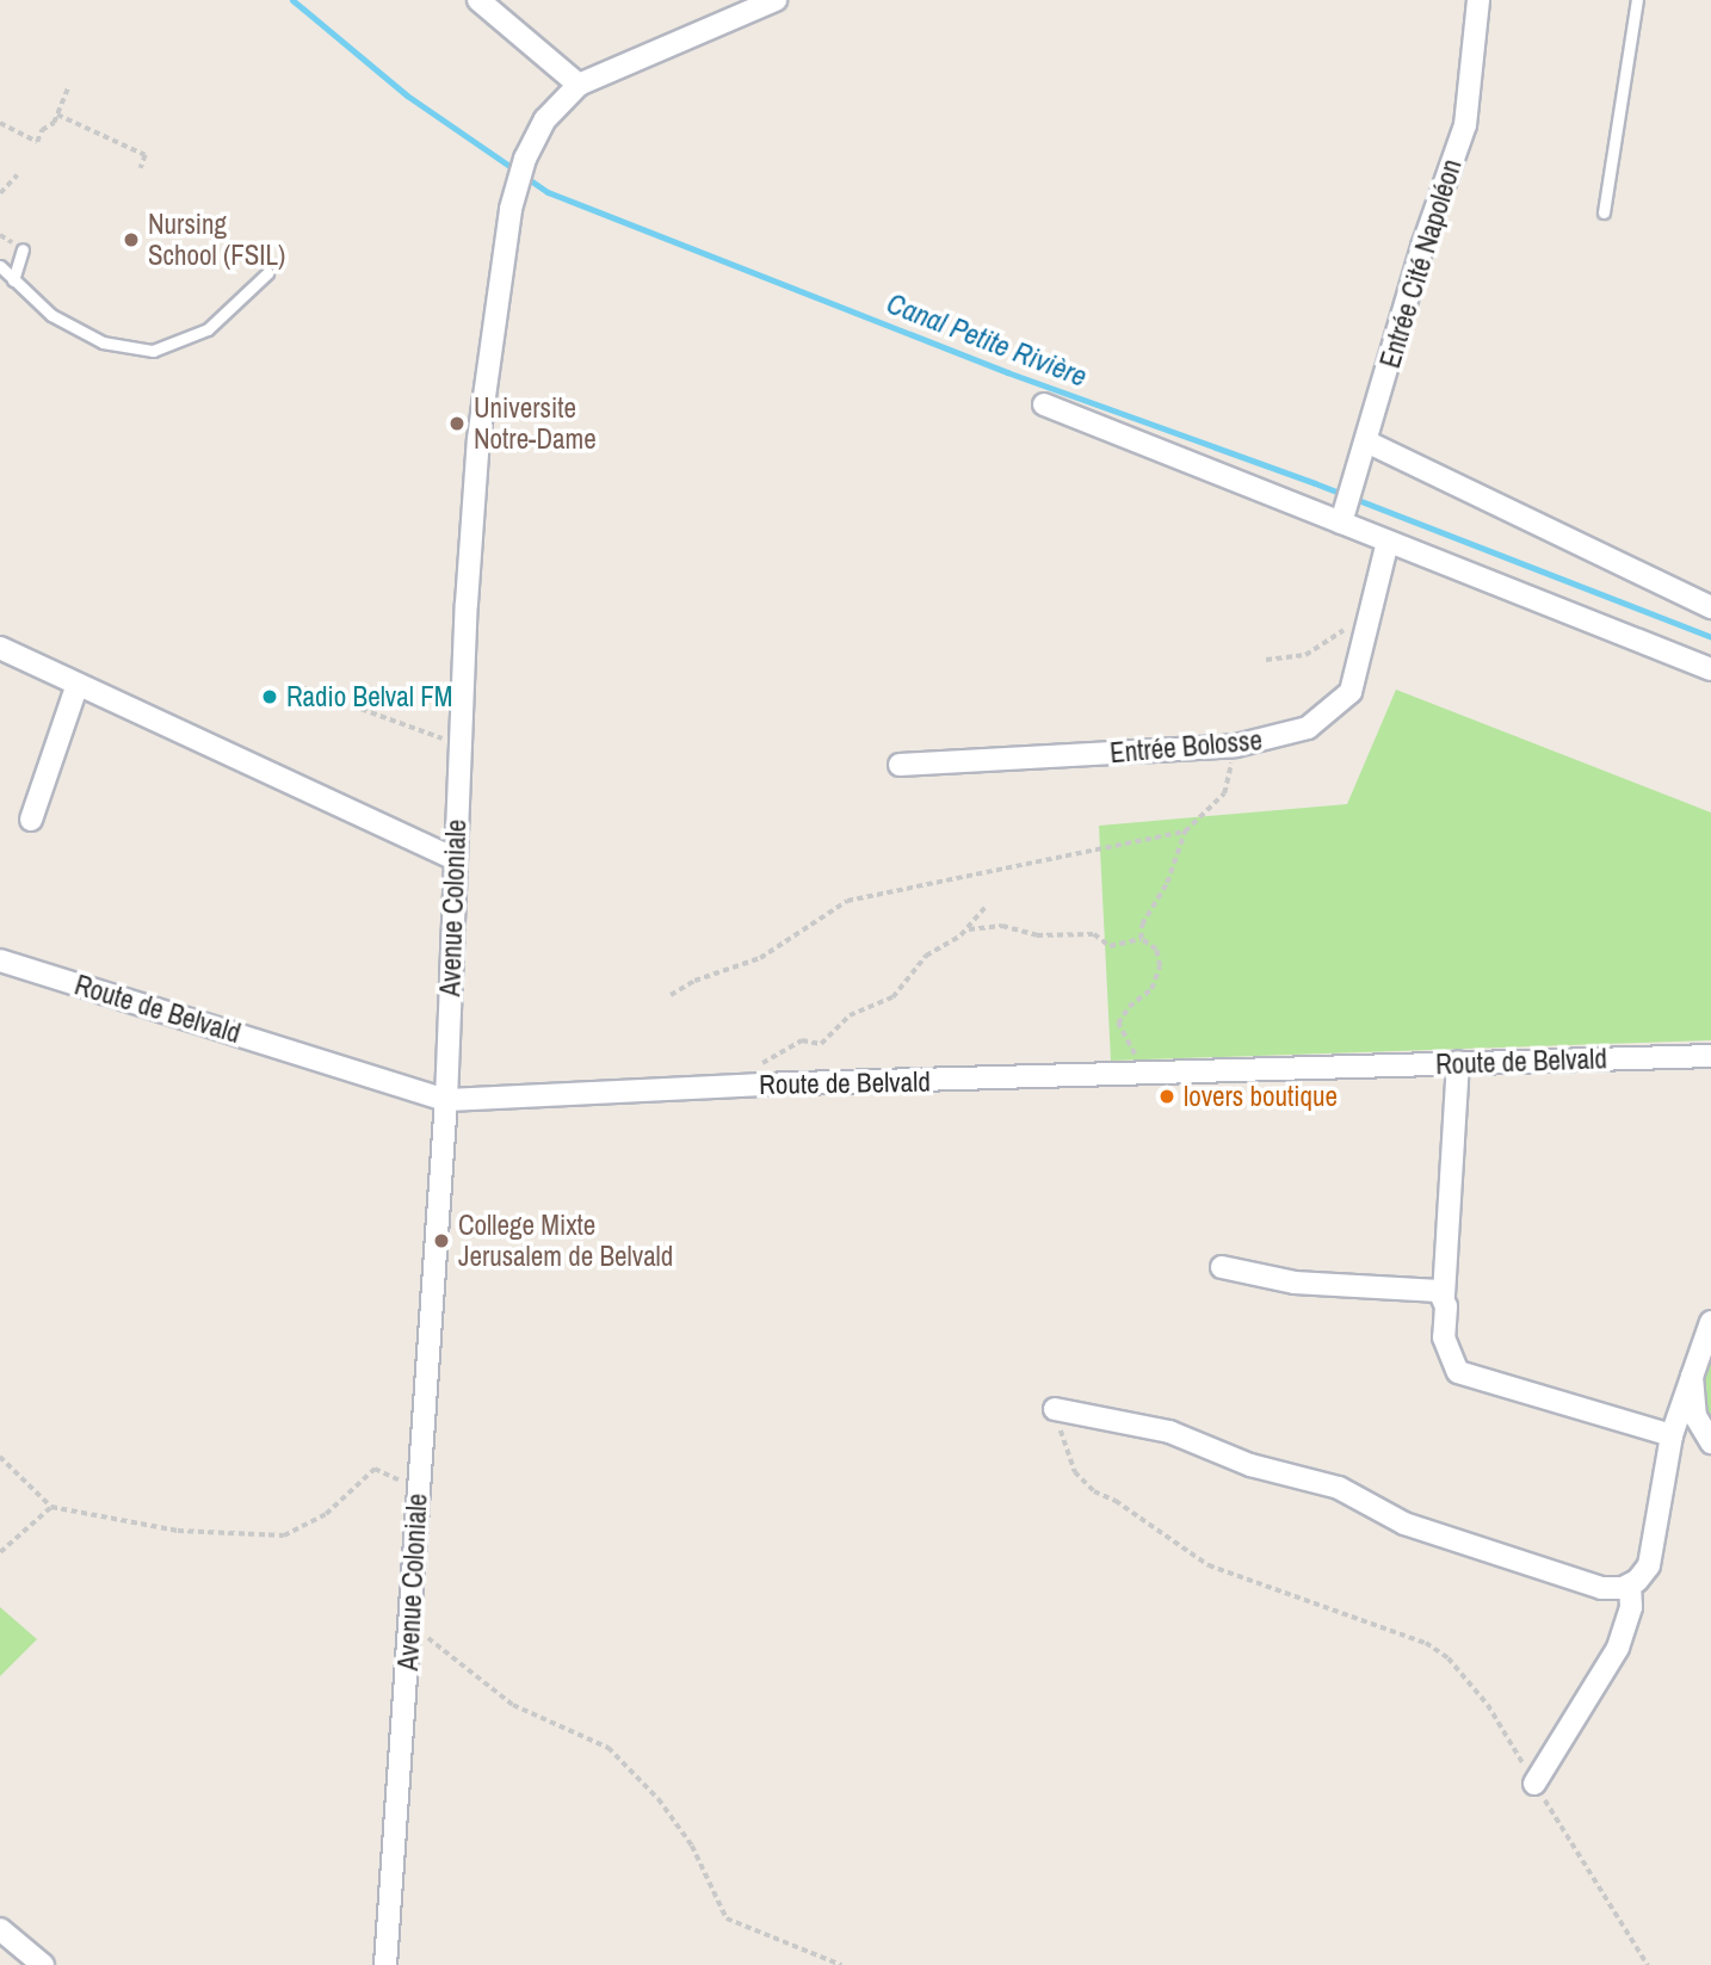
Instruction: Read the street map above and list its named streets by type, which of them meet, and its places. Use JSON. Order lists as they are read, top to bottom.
{
  "streets": {
    "street": [
      "Entrée Cité Napoléon",
      "Entrée Bolosse",
      "Avenue Coloniale",
      "Route de Belvald"
    ]
  },
  "crossings": [
    ["Avenue Coloniale", "Route de Belvald"]
  ],
  "water": ["Canal Petite Rivière"],
  "places": [
    "Nursing School (FSIL)",
    "Universite Notre-Dame",
    "Radio Belval FM",
    "lovers boutique",
    "College Mixte Jerusalem de Belvald"
  ]
}
